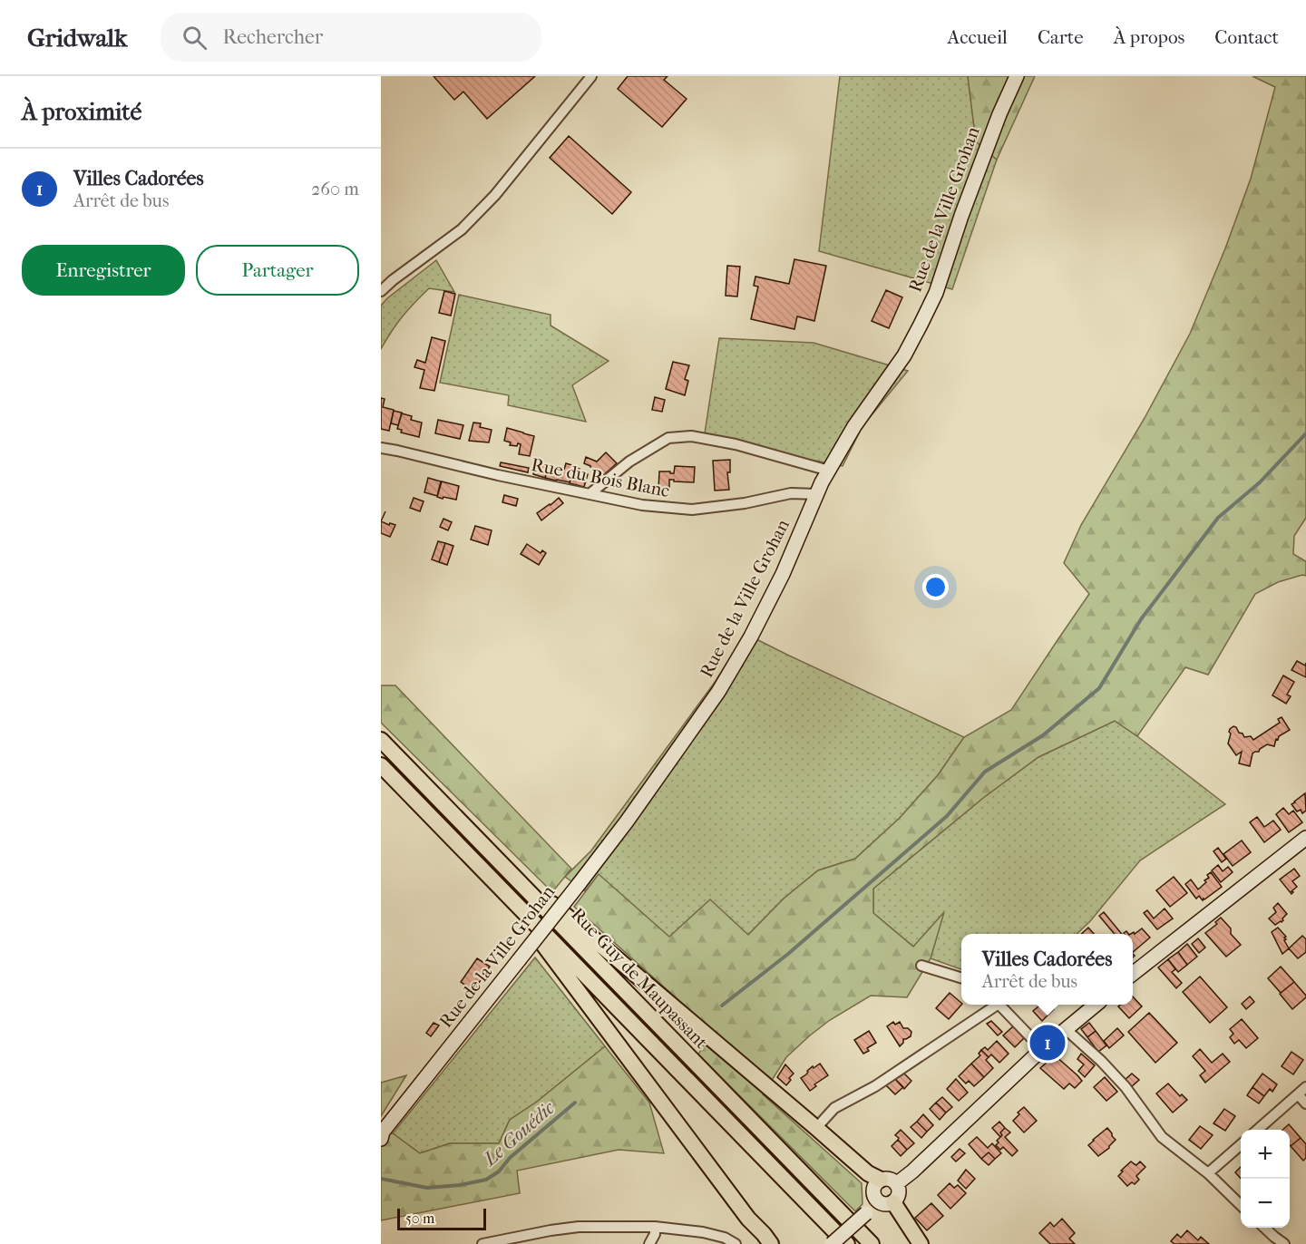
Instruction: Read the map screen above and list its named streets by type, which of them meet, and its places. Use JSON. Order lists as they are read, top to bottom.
{
  "streets": {
    "main road": ["Rue Guy de Maupassant"],
    "street": ["Rue de la Ville Grohan", "Rue du Bois Blanc"]
  },
  "crossings": [
    ["Rue de la Ville Grohan", "Rue du Bois Blanc"]
  ],
  "water": ["Le Gouédic"],
  "scale_bar": "50 m",
  "page": {
    "header": "Gridwalk",
    "search": "Rechercher",
    "nav": [
      "Accueil",
      "Carte",
      "À propos",
      "Contact"
    ],
    "heading": "À proximité",
    "list": [
      {
        "mark": "1",
        "name": "Villes Cadorées",
        "note": "Arrêt de bus",
        "value": "260 m"
      }
    ],
    "buttons": ["Enregistrer", "Partager"],
    "popup": ["Villes Cadorées", "Arrêt de bus"],
    "pins": "1",
    "map_buttons": ["+", "−"],
    "scale": "50 m"
  }
}
